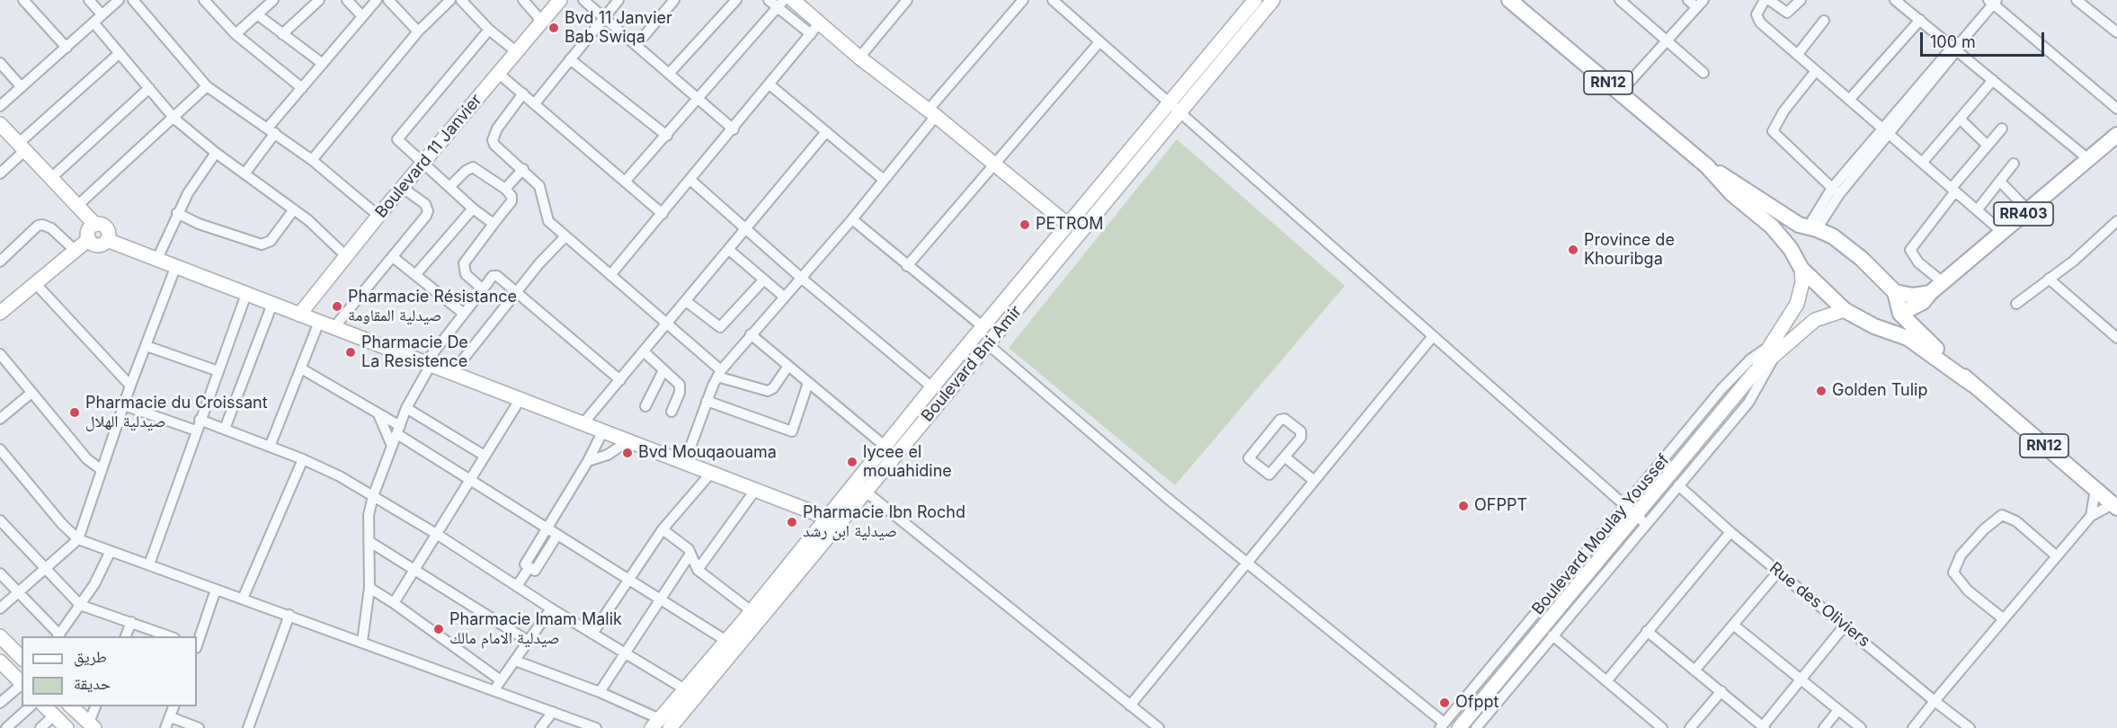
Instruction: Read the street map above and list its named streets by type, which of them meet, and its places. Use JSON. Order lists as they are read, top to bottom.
{
  "streets": {
    "main road": [
      "RN12",
      "Boulevard 11 Janvier",
      "RR403",
      "Boulevard Bni Amir",
      "Boulevard Moulay Youssef"
    ],
    "street": ["Rue des Oliviers"]
  },
  "crossings": [
    ["RN12", "RR403"],
    ["Boulevard Moulay Youssef", "Rue des Oliviers"]
  ],
  "places": [
    "Bvd 11 Janvier Bab Swiqa",
    "PETROM",
    "Province de Khouribga",
    "Pharmacie Résistance صيدلية المقاومة",
    "Pharmacie De La Resistence",
    "Golden Tulip",
    "Pharmacie du Croissant صيدلية الهلال",
    "Bvd Mouqaouama",
    "lycee el mouahidine",
    "OFPPT",
    "Pharmacie Ibn Rochd صيدلية ابن رشد",
    "Pharmacie Imam Malik صيدلية الامام مالك",
    "Ofppt"
  ],
  "legend": ["طريق", "حديقة"],
  "scale_bar": "100 m"
}
